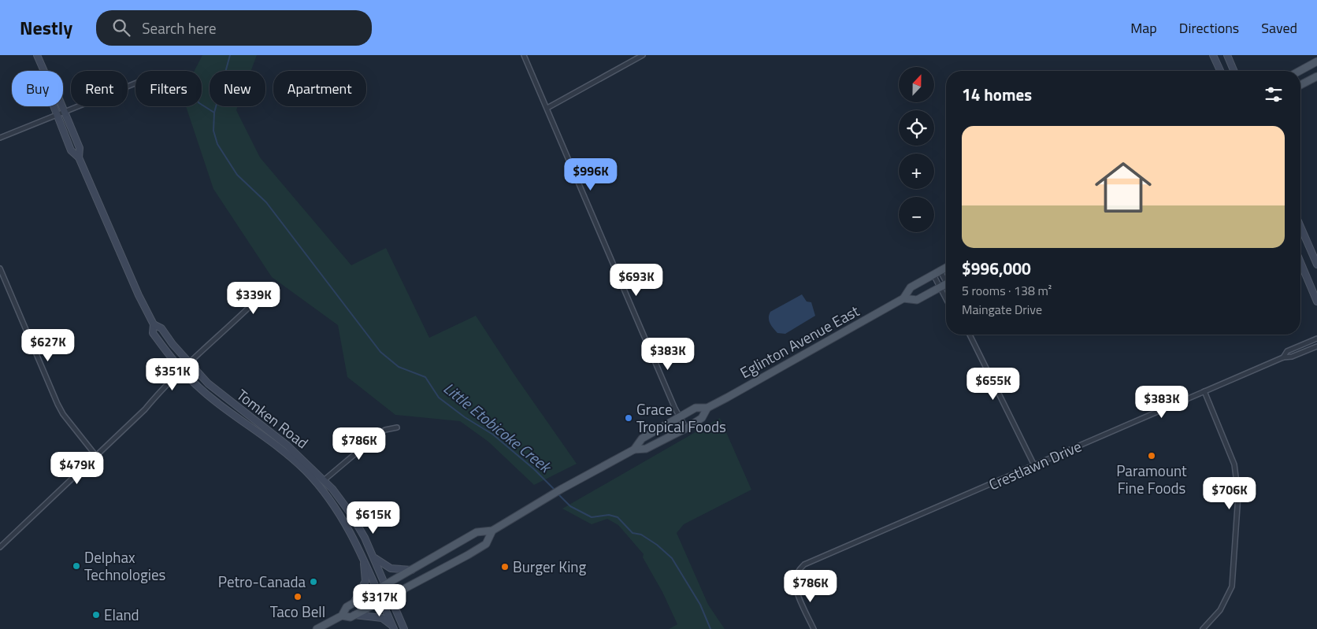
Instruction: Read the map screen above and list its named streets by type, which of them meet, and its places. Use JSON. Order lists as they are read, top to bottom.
{
  "streets": {
    "main road": ["Eglinton Avenue East", "Tomken Road"],
    "street": ["Crestlawn Drive"]
  },
  "crossings": [
    ["Eglinton Avenue East", "Tomken Road"]
  ],
  "water": ["Little Etobicoke Creek"],
  "places": [
    "Grace Tropical Foods",
    "Paramount Fine Foods",
    "Delphax Technologies",
    "Burger King",
    "Petro-Canada",
    "Taco Bell",
    "Eland"
  ],
  "north": "top",
  "page": {
    "header": "Nestly",
    "search": "Search here",
    "nav": ["Map", "Directions", "Saved"],
    "map_buttons": ["+", "−"],
    "chip": [
      "Buy",
      "Rent",
      "Filters",
      "New",
      "Apartment"
    ],
    "heading": "14 homes",
    "list": [
      {
        "name": "$996,000",
        "note": "5 rooms · 138 m² · Maingate Drive"
      }
    ],
    "price": [
      "$996K",
      "$693K",
      "$339K",
      "$627K",
      "$383K",
      "$351K",
      "$655K",
      "$383K",
      "$786K",
      "$479K",
      "$706K",
      "$615K",
      "$786K",
      "$317K"
    ]
  }
}
